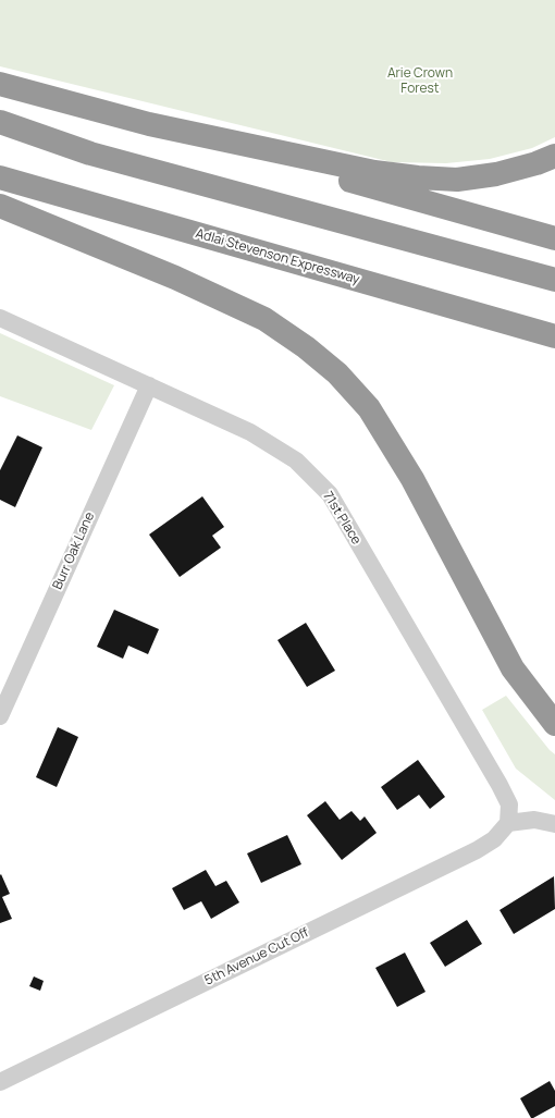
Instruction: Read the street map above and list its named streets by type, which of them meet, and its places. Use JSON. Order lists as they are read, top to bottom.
{
  "streets": {
    "highway": ["Adlai Stevenson Expressway"],
    "street": ["71st Place", "Burr Oak Lane", "5th Avenue Cut Off"]
  },
  "crossings": [
    ["71st Place", "Burr Oak Lane"],
    ["71st Place", "5th Avenue Cut Off"]
  ],
  "parks": ["Arie Crown Forest"]
}
